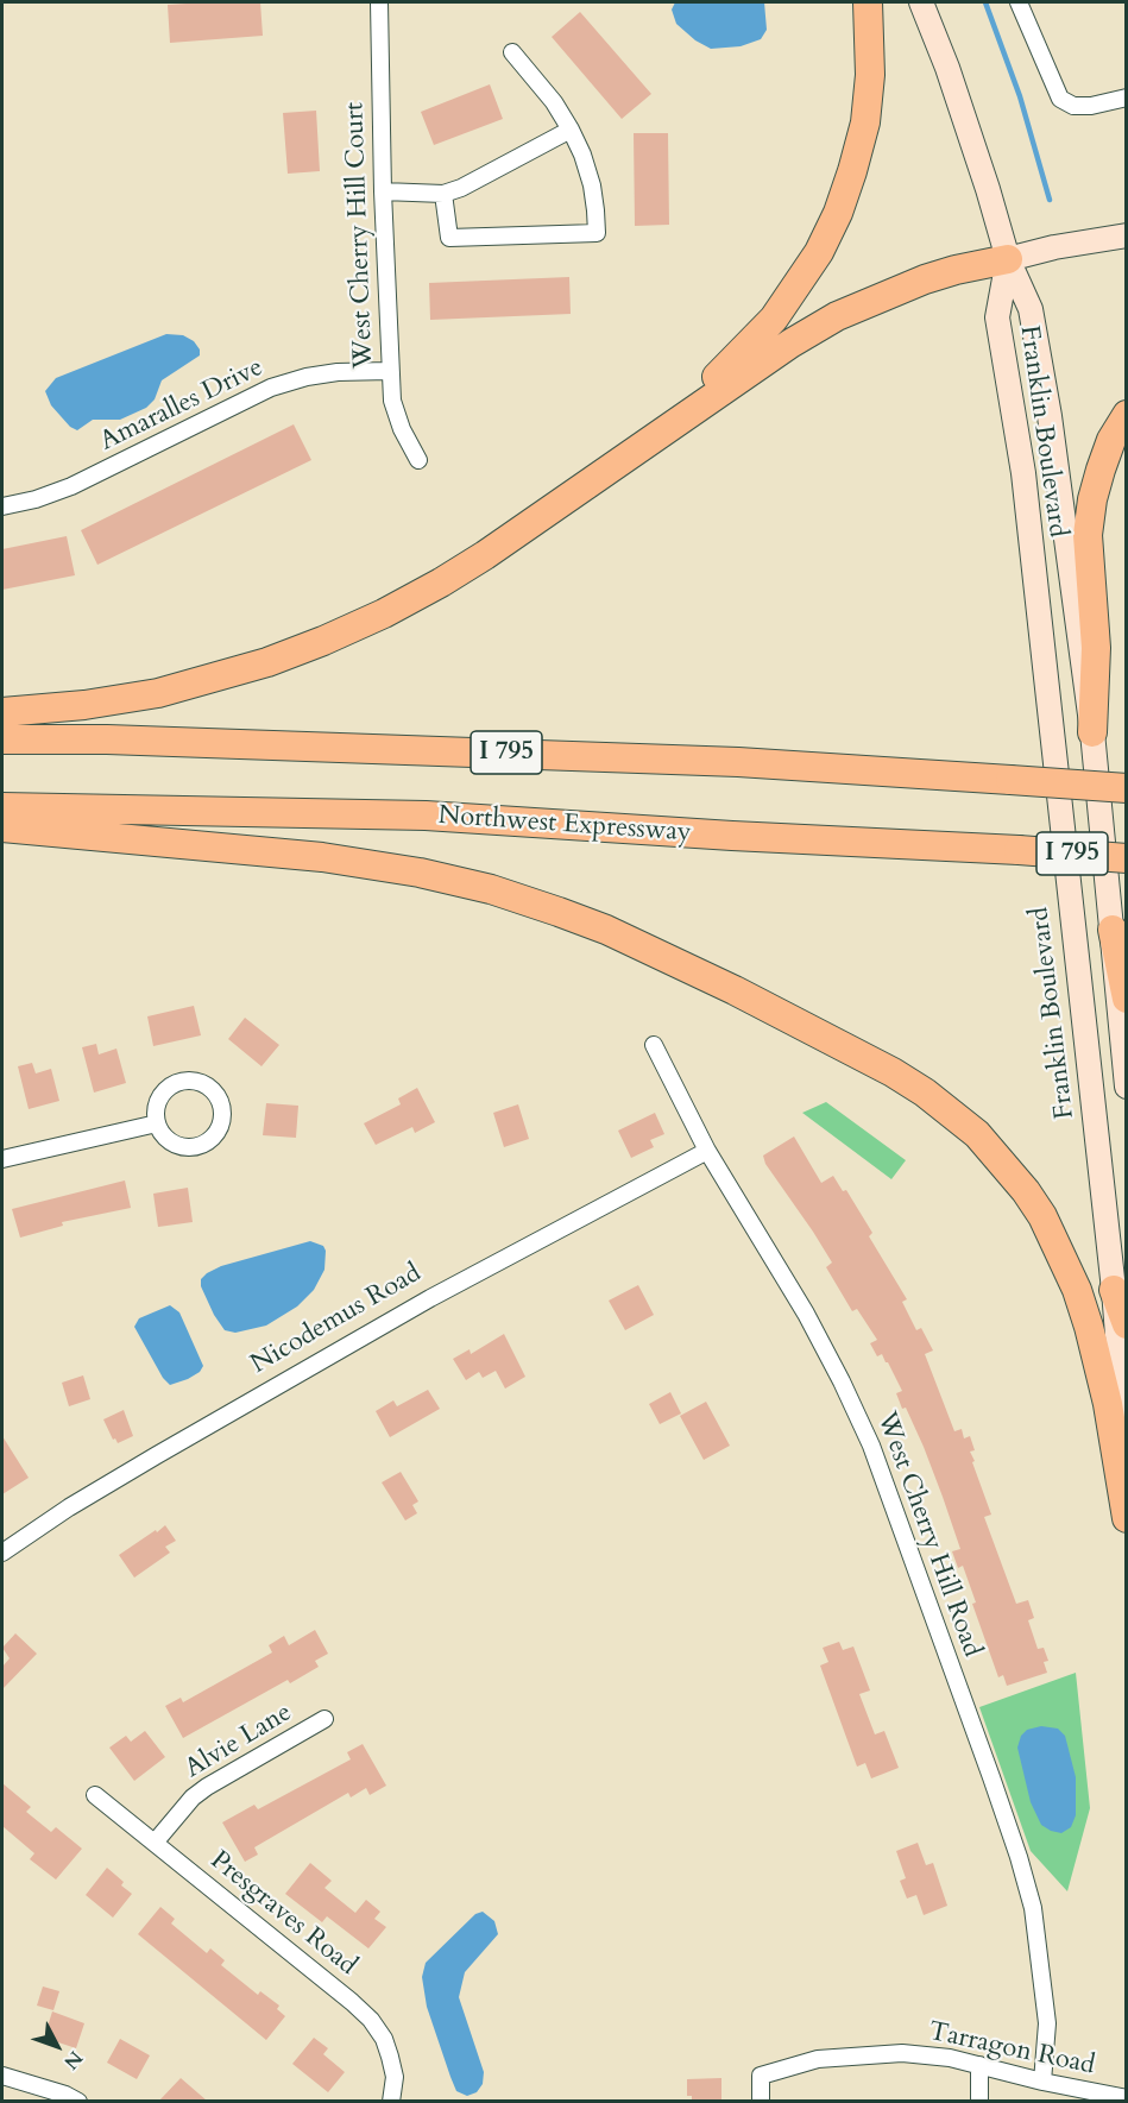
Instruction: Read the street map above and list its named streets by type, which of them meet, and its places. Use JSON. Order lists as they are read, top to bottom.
{
  "streets": {
    "highway": ["I 795", "Northwest Expressway"],
    "main road": ["Franklin Boulevard"],
    "street": [
      "West Cherry Hill Court",
      "Amaralles Drive",
      "Nicodemus Road",
      "West Cherry Hill Road",
      "Alvie Lane",
      "Presgraves Road",
      "Tarragon Road"
    ]
  },
  "crossings": [
    ["West Cherry Hill Court", "Amaralles Drive"],
    ["Nicodemus Road", "West Cherry Hill Road"],
    ["West Cherry Hill Road", "Tarragon Road"],
    ["Alvie Lane", "Presgraves Road"]
  ],
  "north": "bottom right"
}
